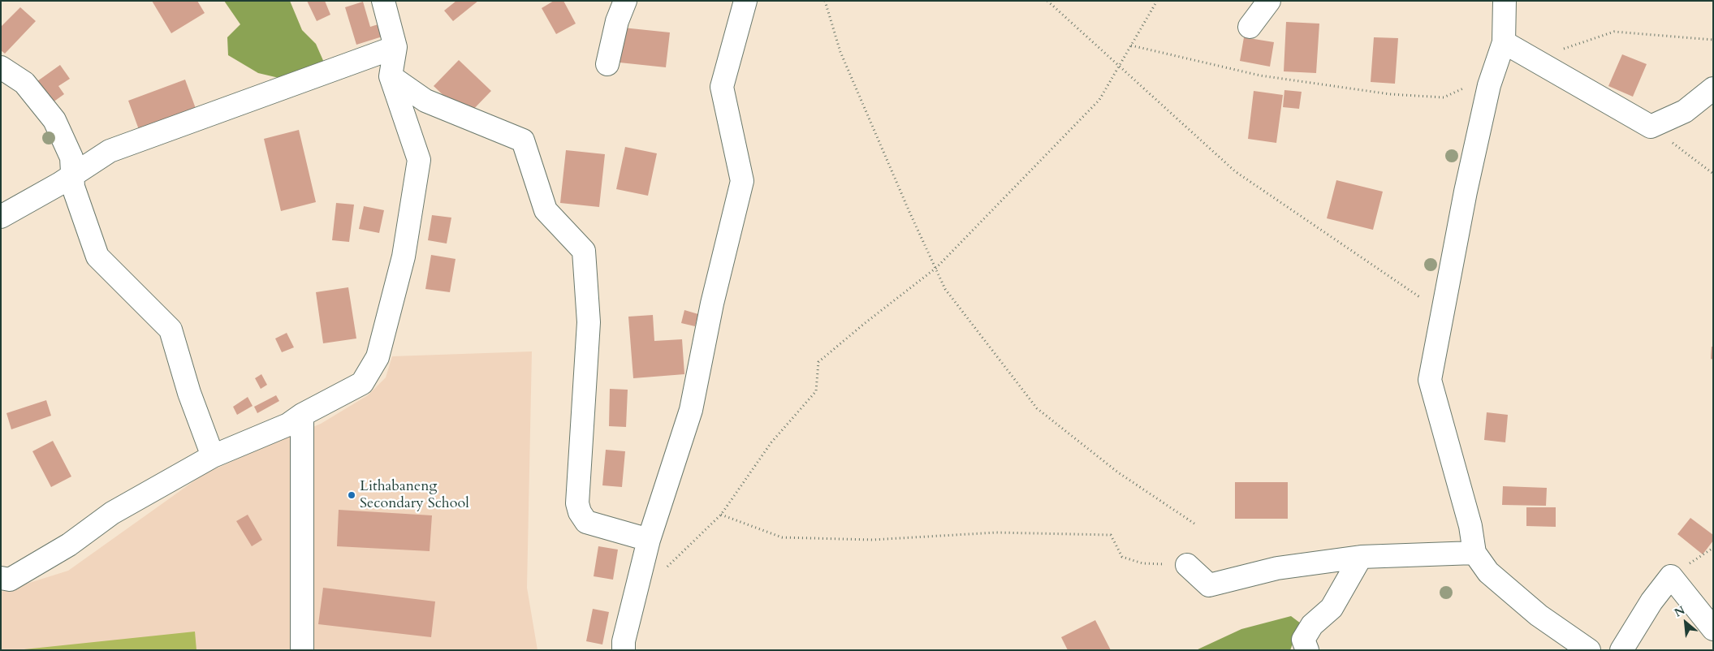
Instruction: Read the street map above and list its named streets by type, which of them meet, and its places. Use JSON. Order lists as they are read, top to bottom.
{
  "places": ["Lithabaneng Secondary School"],
  "north": "top left"
}
